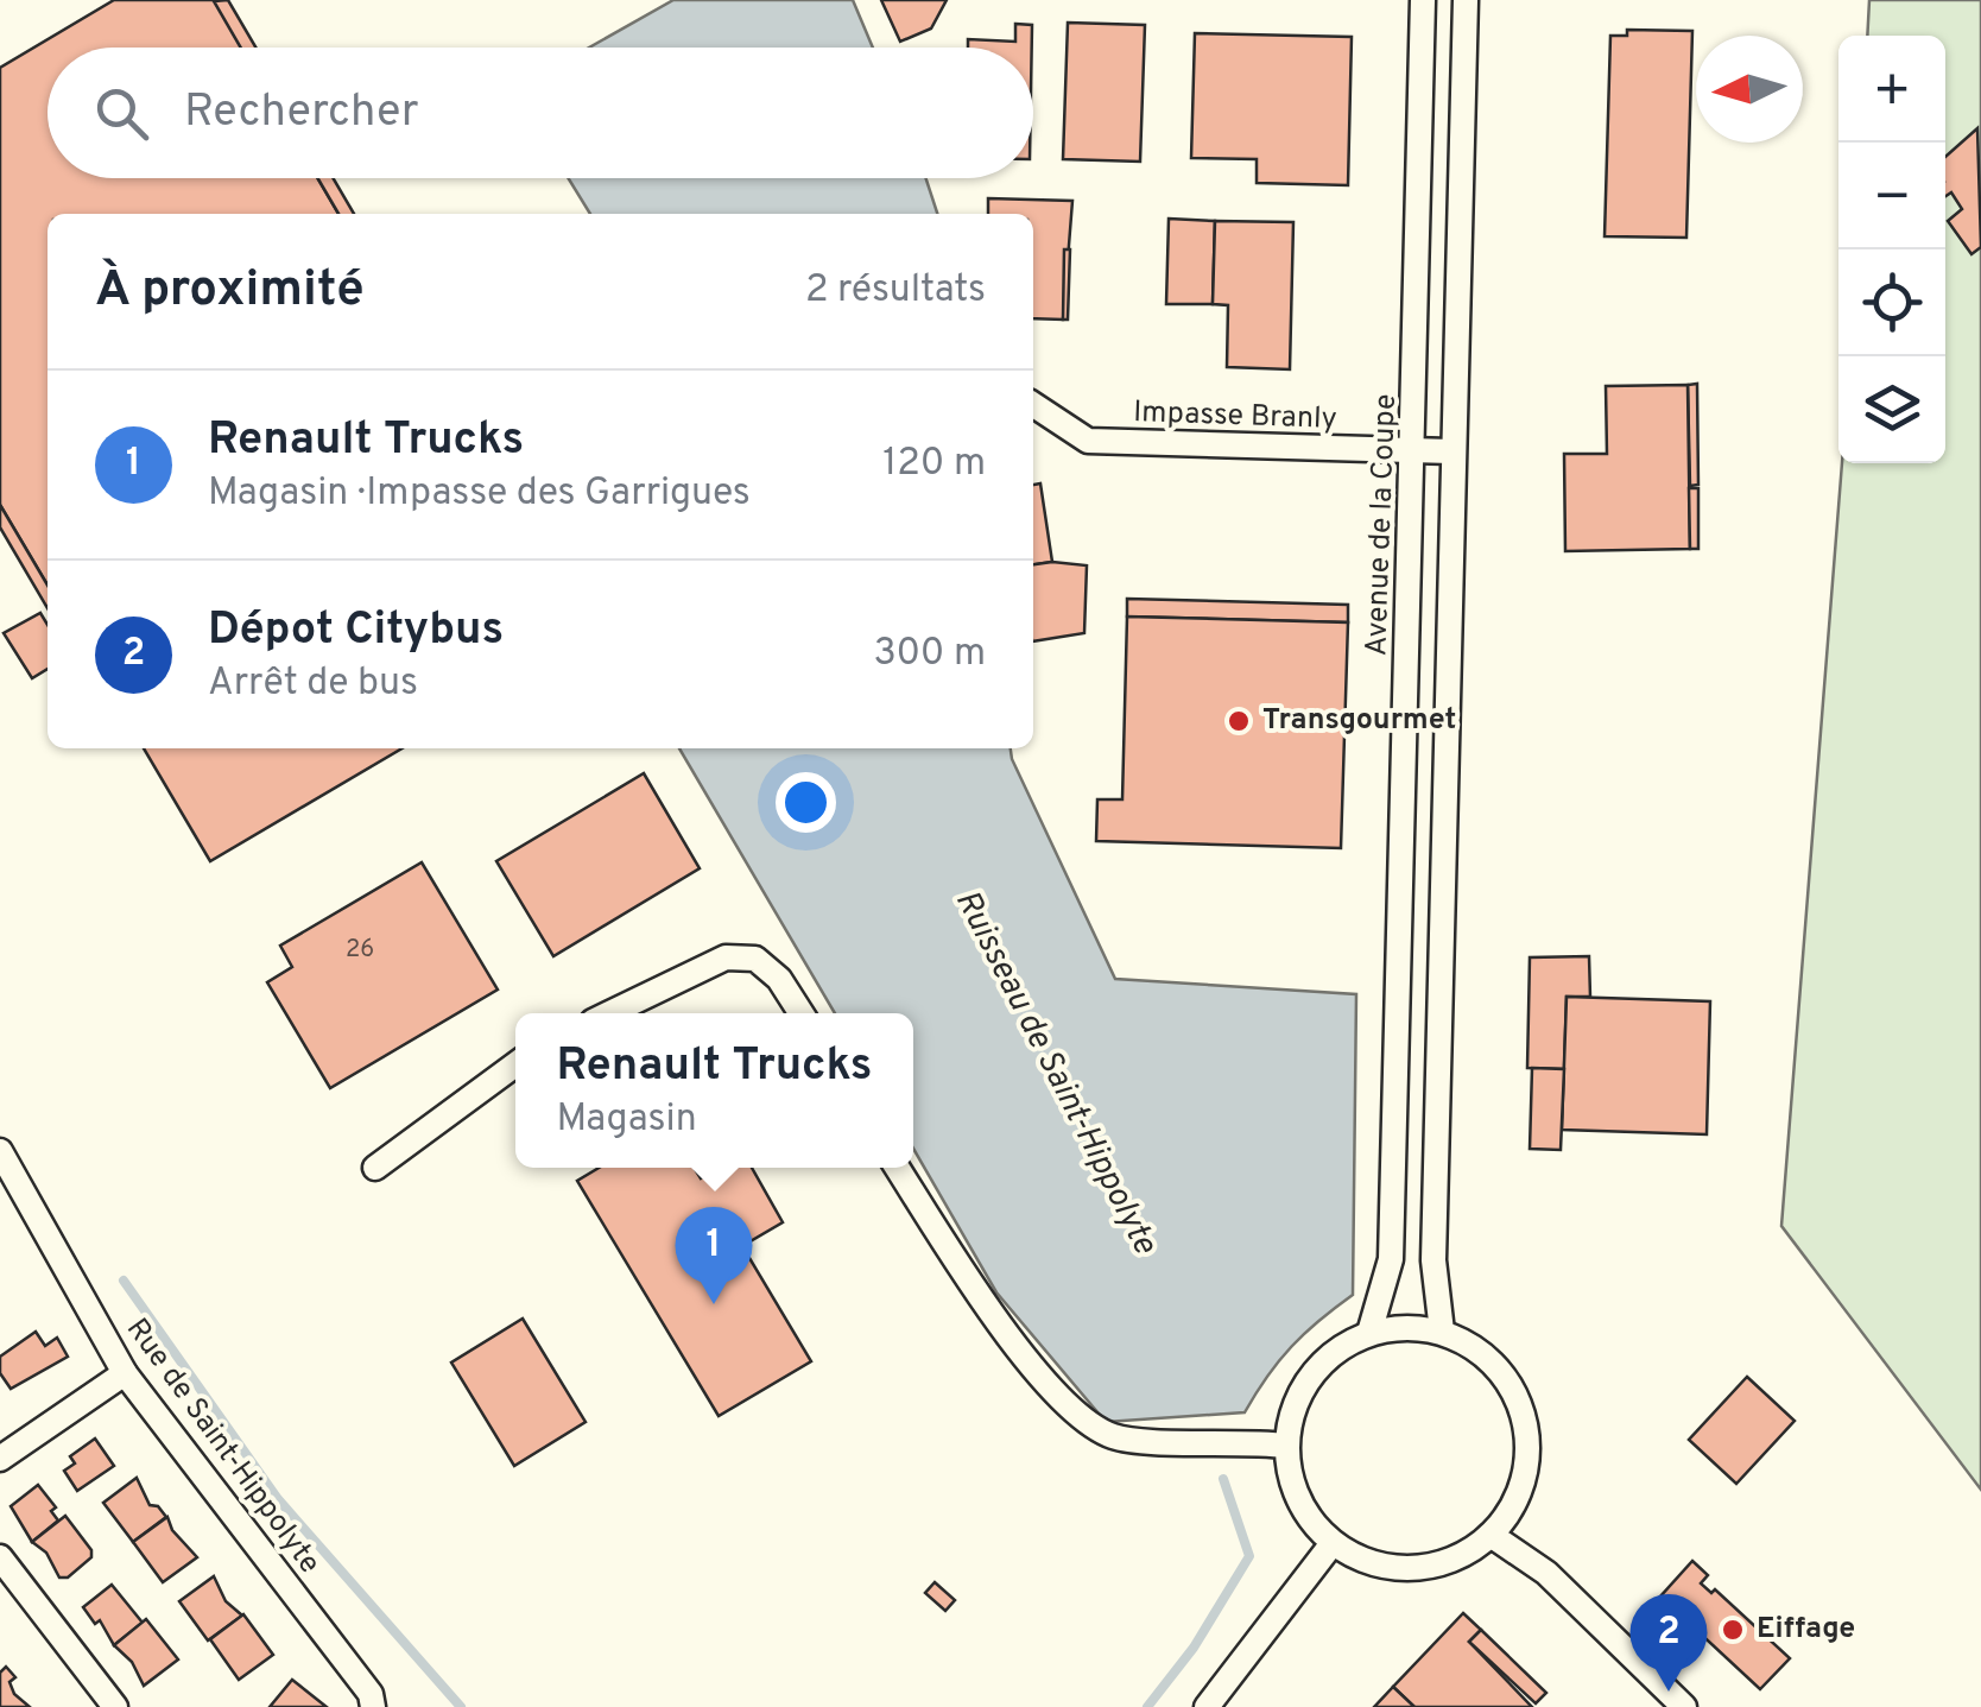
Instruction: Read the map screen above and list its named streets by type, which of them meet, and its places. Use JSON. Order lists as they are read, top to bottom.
{
  "streets": {
    "street": ["Impasse Branly", "Avenue de la Coupe", "Rue de Saint-Hippolyte"]
  },
  "crossings": [
    ["Impasse Branly", "Avenue de la Coupe"]
  ],
  "water": ["Ruisseau de Saint-Hippolyte"],
  "places": ["Transgourmet", "Eiffage"],
  "house_numbers": ["26"],
  "north": "left",
  "page": {
    "map_buttons": ["+", "−"],
    "search": "Rechercher",
    "heading": ["À proximité", "2 résultats"],
    "list": [
      {
        "mark": "1",
        "name": "Renault Trucks",
        "note": "Magasin · Impasse des Garrigues",
        "value": "120 m"
      },
      {
        "mark": "2",
        "name": "Dépot Citybus",
        "note": "Arrêt de bus",
        "value": "300 m"
      }
    ],
    "popup": ["Renault Trucks", "Magasin"],
    "pins": ["1", "2"]
  }
}
